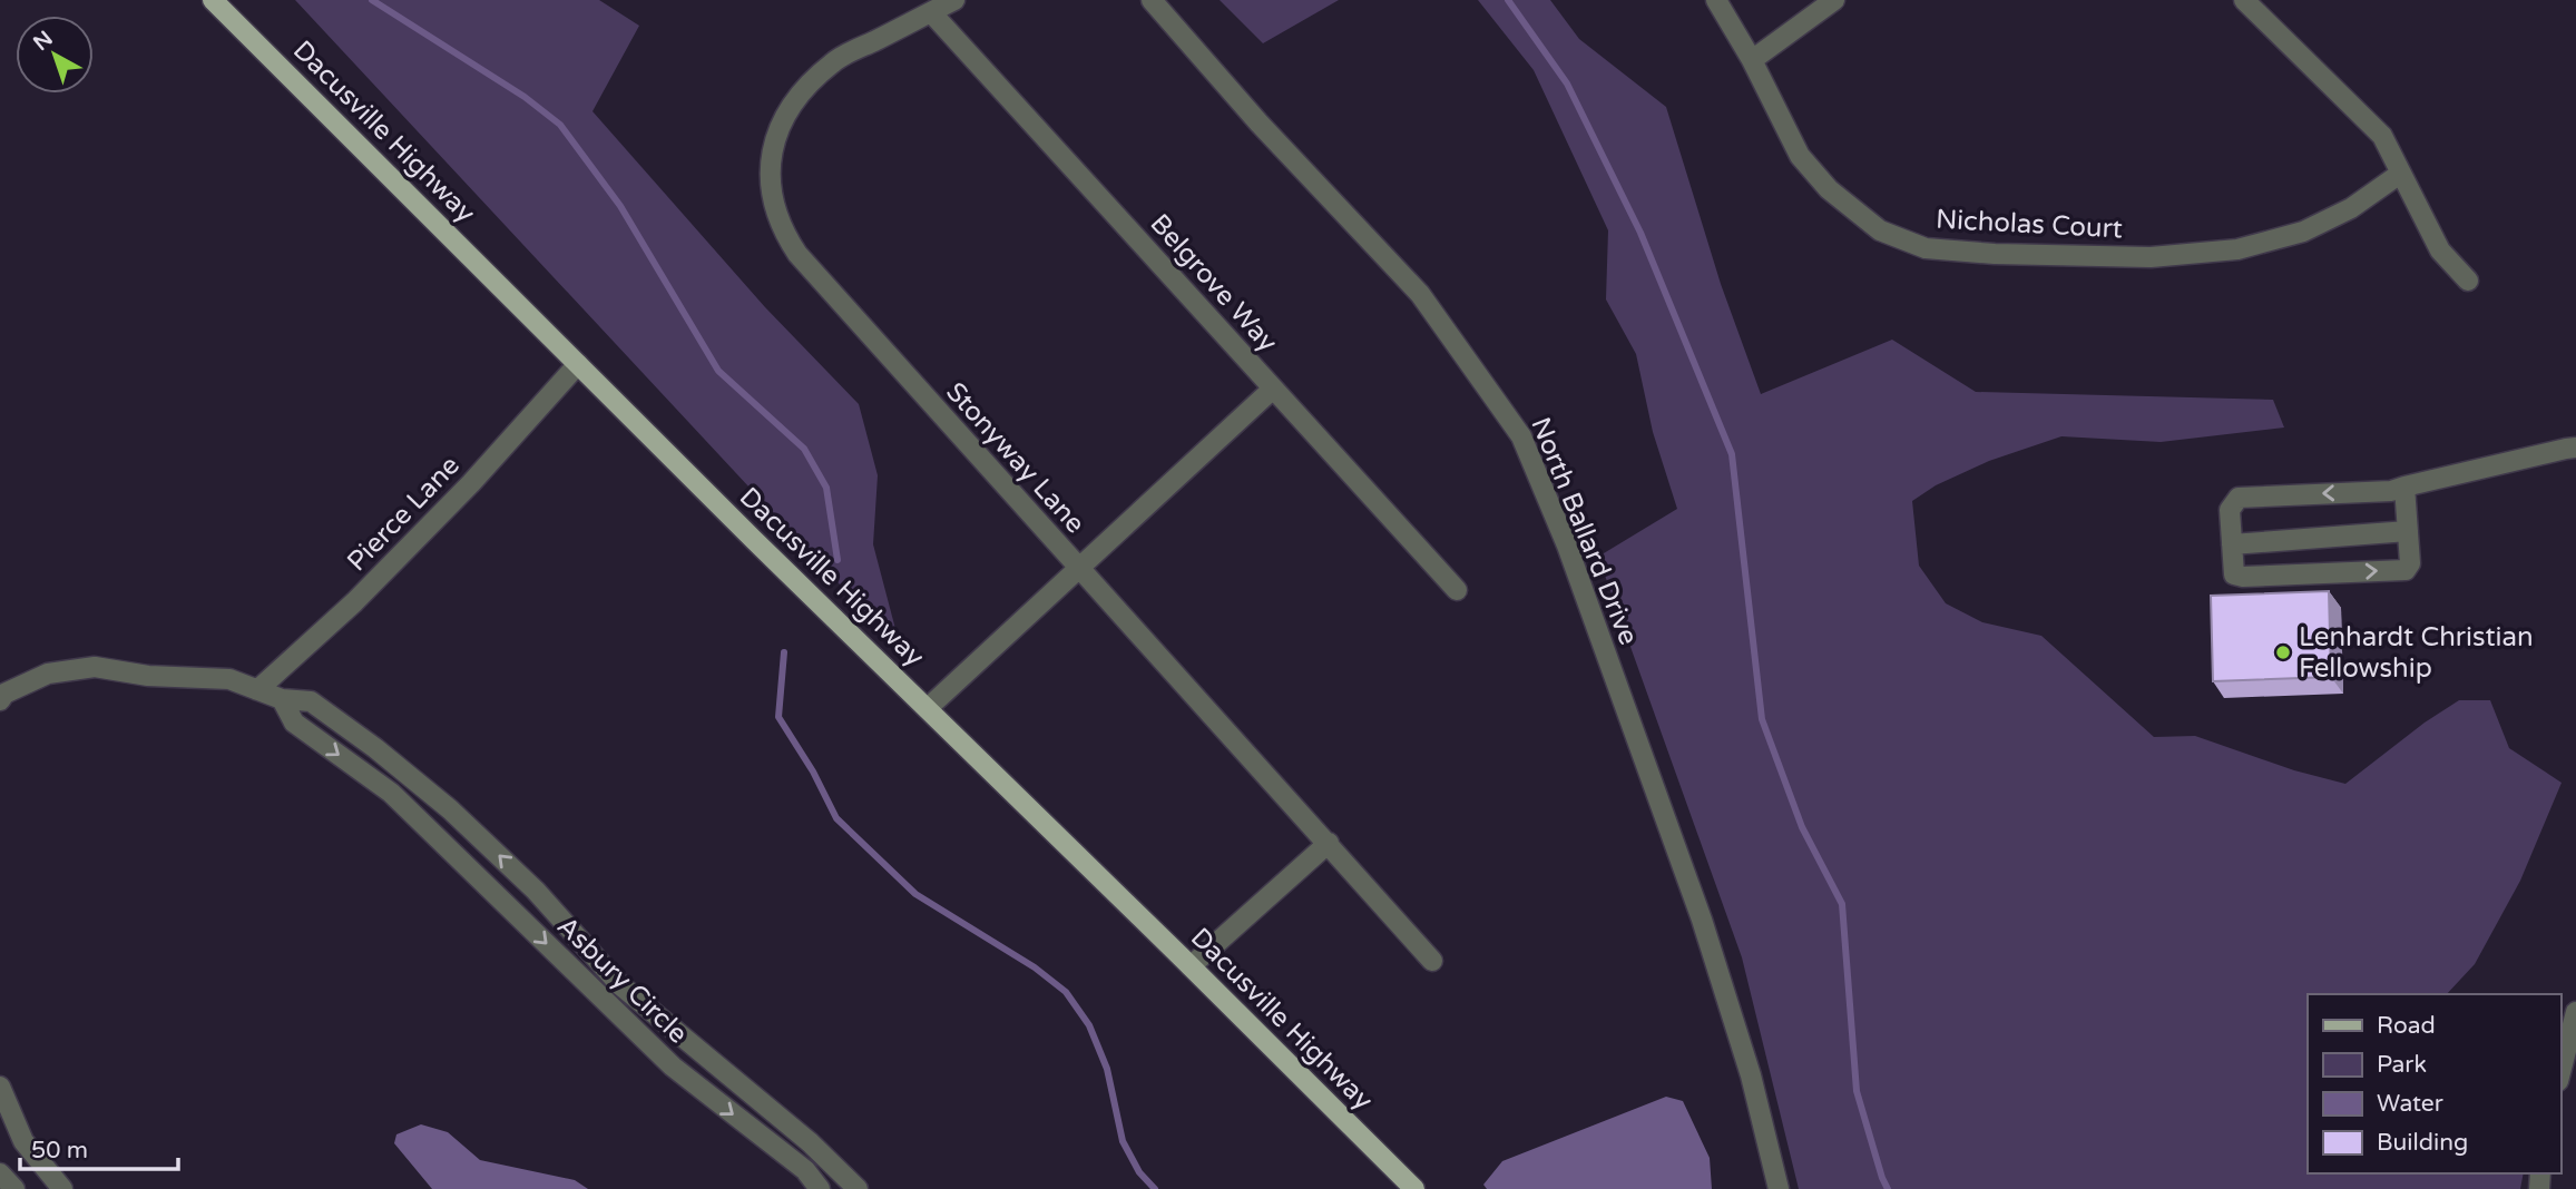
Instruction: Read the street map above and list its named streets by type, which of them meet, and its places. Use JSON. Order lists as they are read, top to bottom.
{
  "streets": {
    "main road": ["Dacusville Highway"],
    "street": [
      "Nicholas Court",
      "Belgrove Way",
      "Stonyway Lane",
      "Pierce Lane",
      "North Ballard Drive",
      "Asbury Circle"
    ]
  },
  "crossings": [
    ["Dacusville Highway", "Pierce Lane"],
    ["Belgrove Way", "Stonyway Lane"],
    ["Pierce Lane", "Asbury Circle"]
  ],
  "places": ["Lenhardt Christian Fellowship"],
  "legend": [
    "Road",
    "Park",
    "Water",
    "Building"
  ],
  "scale_bar": "50 m",
  "north": "top left"
}
